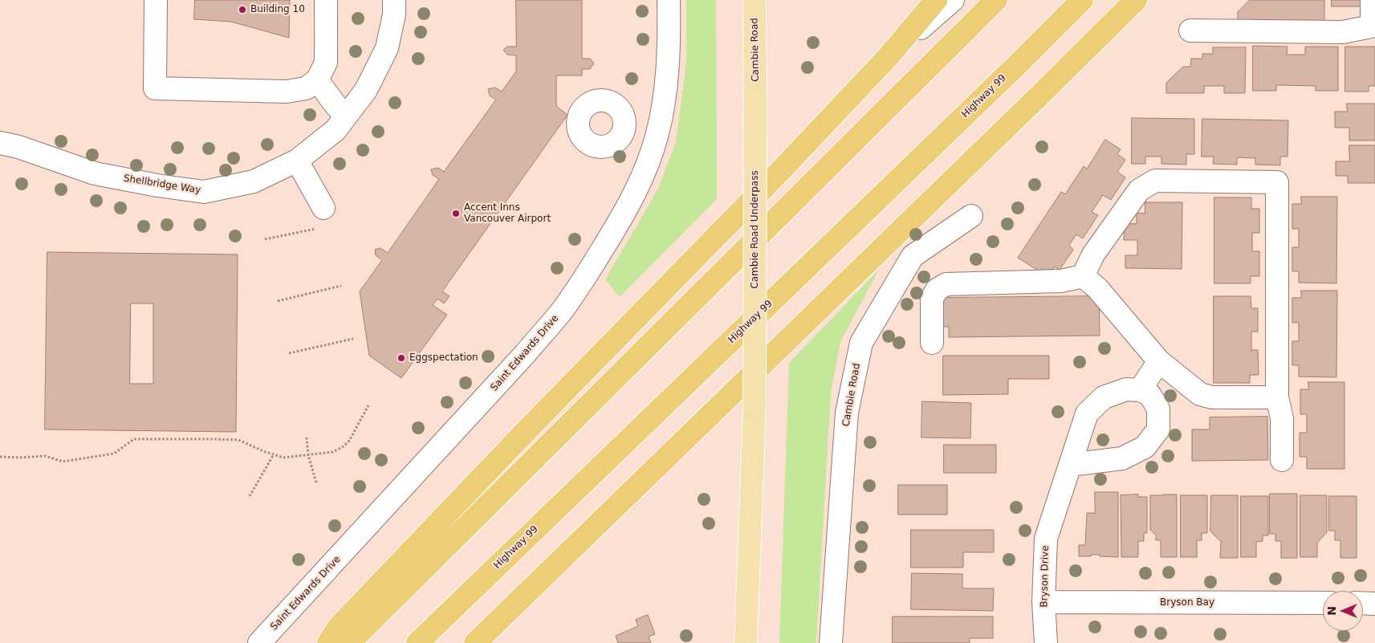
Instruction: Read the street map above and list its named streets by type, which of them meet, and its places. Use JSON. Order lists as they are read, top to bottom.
{
  "streets": {
    "highway": ["Highway 99"],
    "main road": ["Cambie Road", "Cambie Road Underpass"],
    "street": [
      "Shellbridge Way",
      "Saint Edwards Drive",
      "Bryson Drive",
      "Bryson Bay"
    ]
  },
  "crossings": [
    ["Cambie Road", "Cambie Road Underpass"],
    ["Bryson Drive", "Bryson Bay"]
  ],
  "places": ["Building 10", "Accent Inns Vancouver Airport", "Eggspectation"],
  "north": "left"
}
